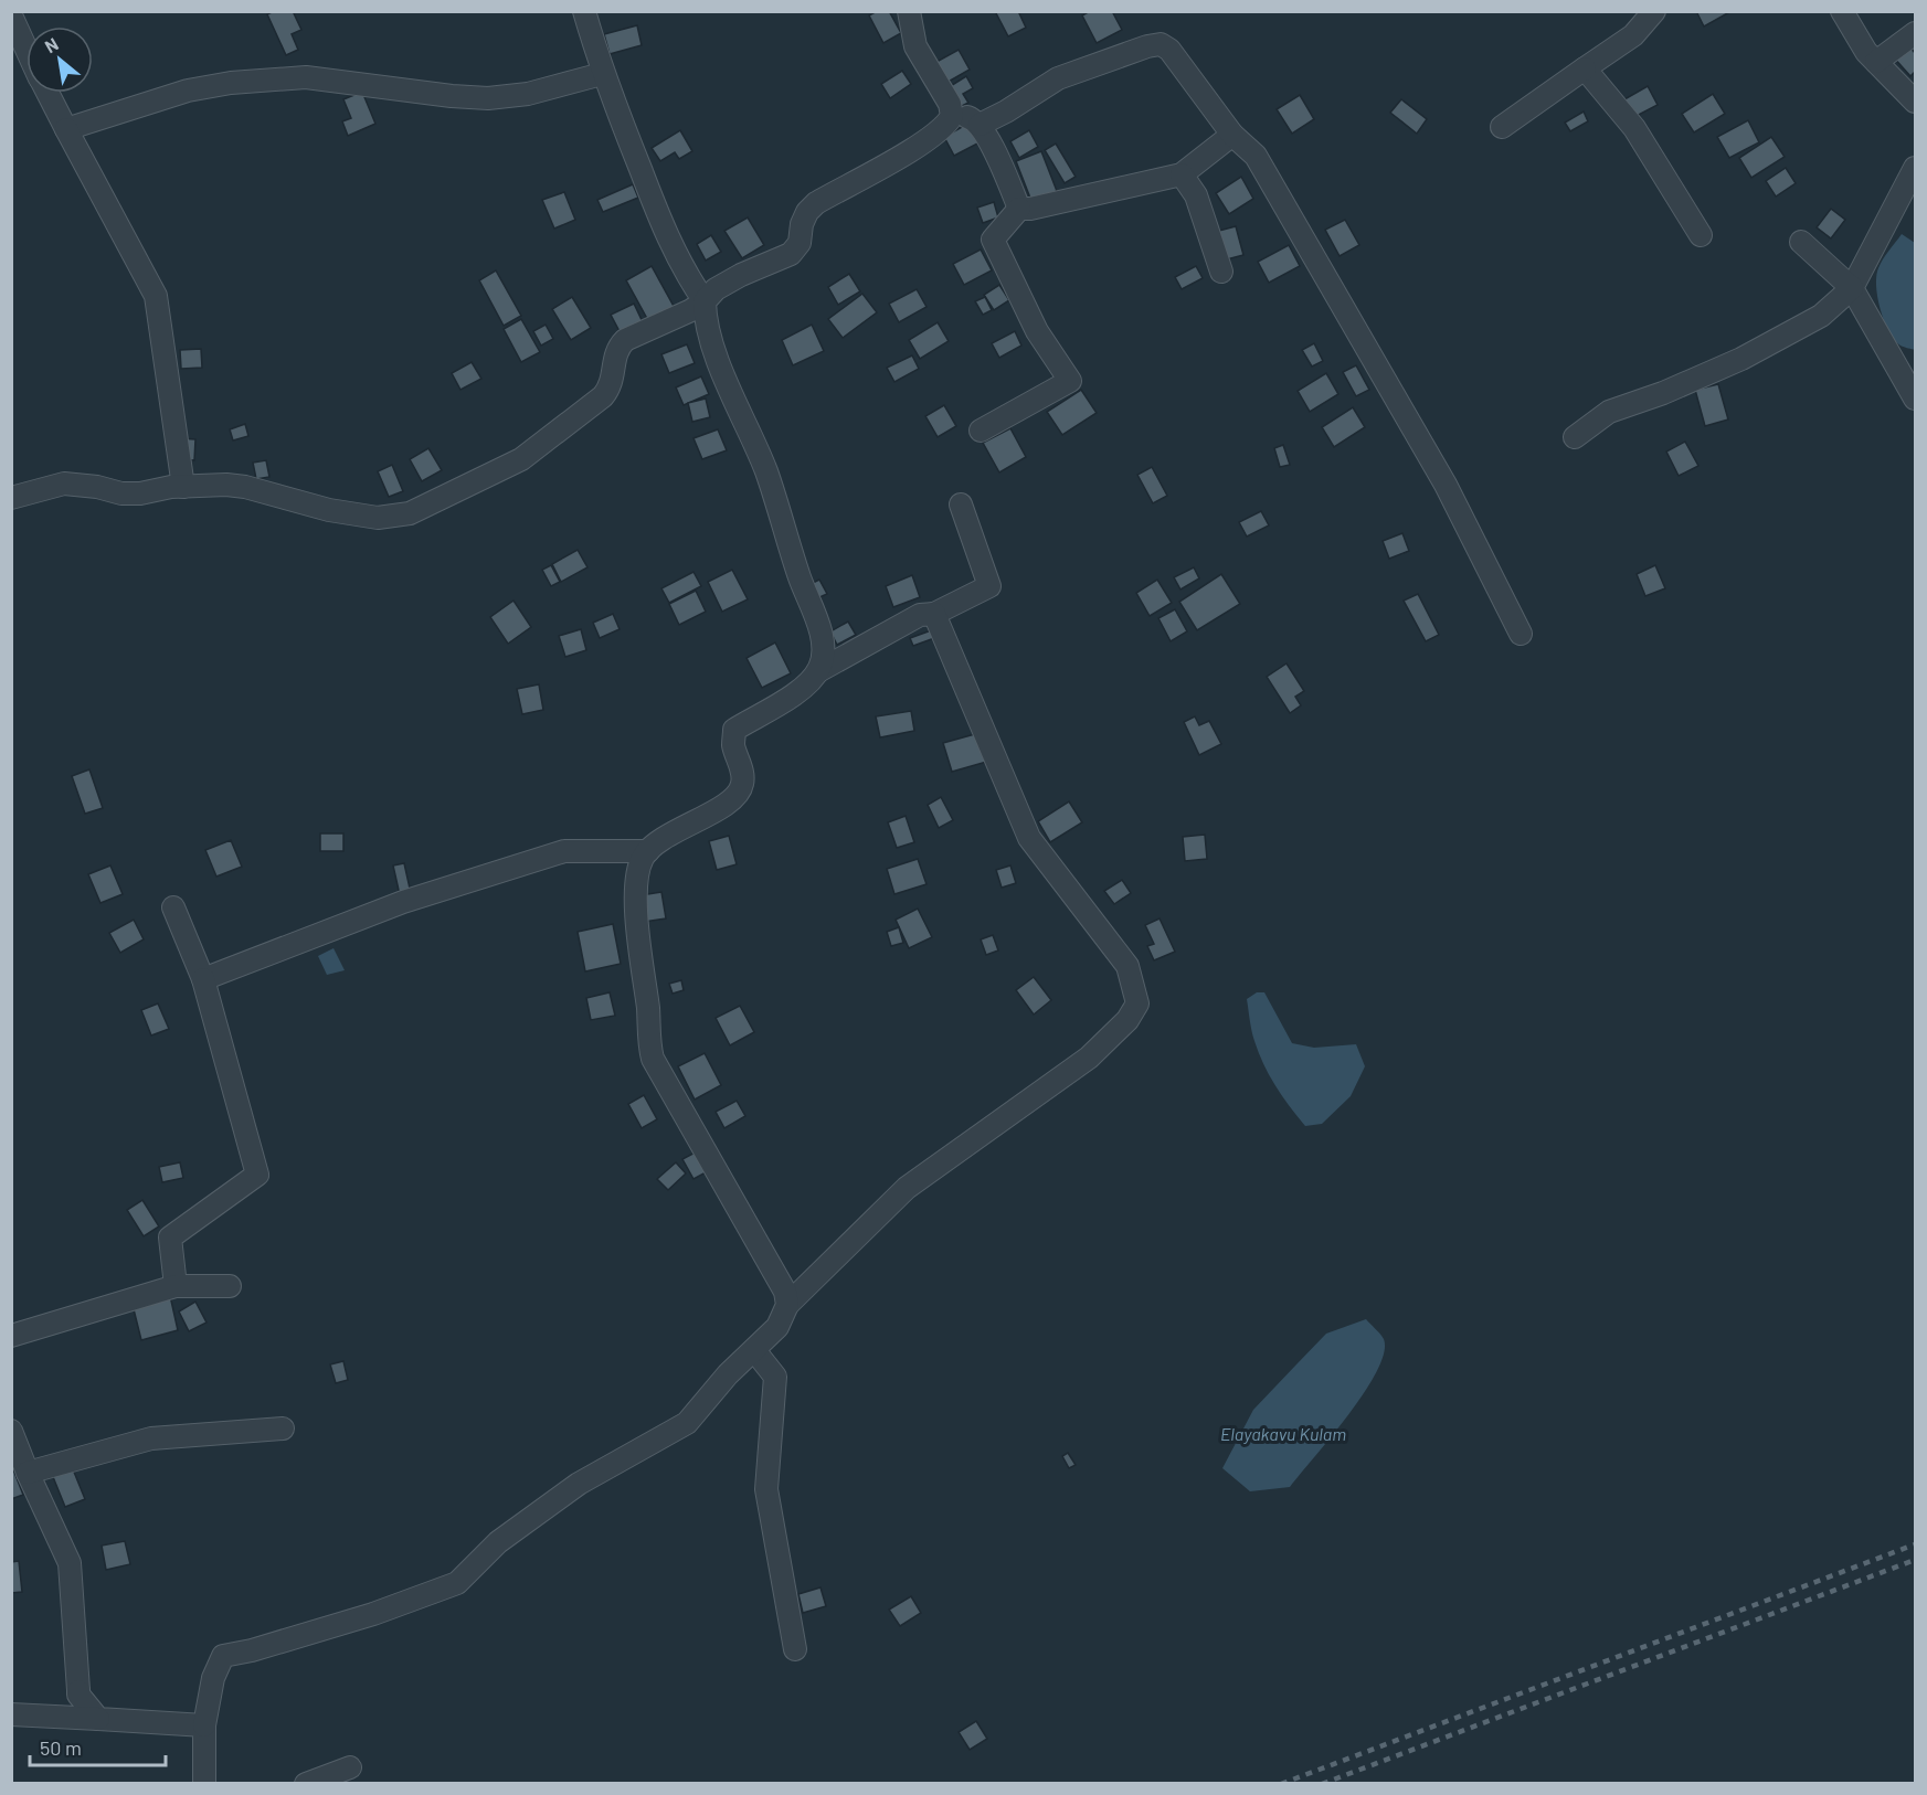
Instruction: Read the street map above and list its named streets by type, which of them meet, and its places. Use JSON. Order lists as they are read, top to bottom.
{
  "water": ["Elayakavu Kulam"],
  "scale_bar": "50 m",
  "north": "top left"
}
